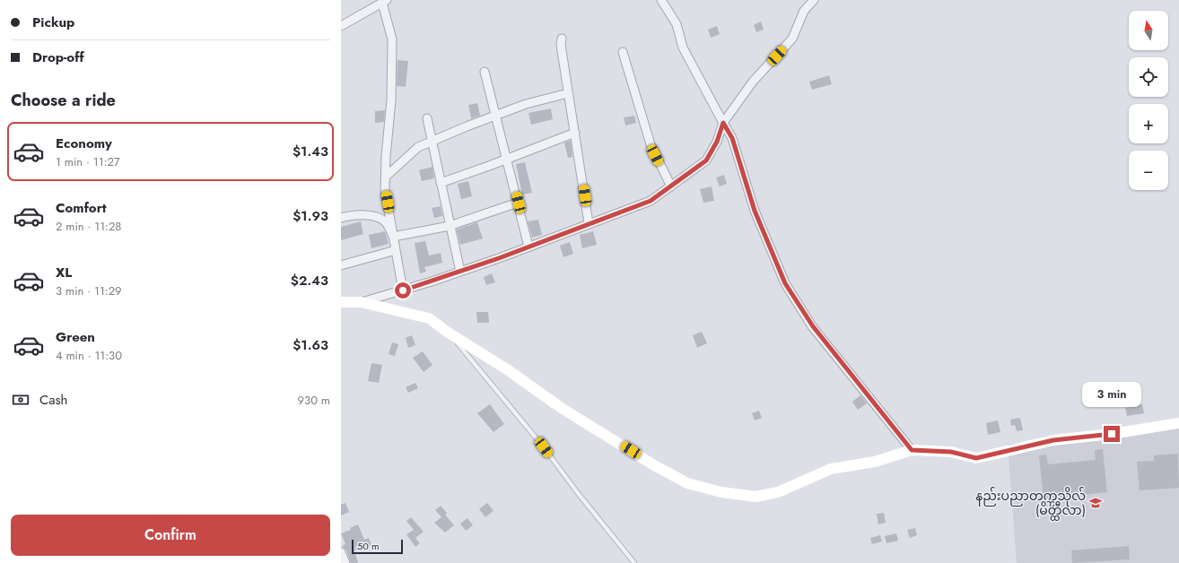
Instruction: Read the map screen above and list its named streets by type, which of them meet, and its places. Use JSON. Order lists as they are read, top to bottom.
{
  "places": {
    "school or university": ["နည်းပညာတက္ကသိုလ် (မိတ္ထီလာ)"]
  },
  "scale_bar": "50 m",
  "north": "top",
  "page": {
    "banner": ["Pickup", "Drop-off"],
    "map_buttons": ["+", "−"],
    "heading": "Choose a ride",
    "list": [
      {
        "name": "Economy",
        "note": "1 min · 11:27",
        "value": "$1.43"
      },
      {
        "name": "Comfort",
        "note": "2 min · 11:28",
        "value": "$1.93"
      },
      {
        "name": "XL",
        "note": "3 min · 11:29",
        "value": "$2.43"
      },
      {
        "name": "Green",
        "note": "4 min · 11:30",
        "value": "$1.63"
      }
    ],
    "pay": ["Cash", "930 m"],
    "bubble": "3 min",
    "buttons": "Confirm",
    "scale": "50 m"
  }
}
